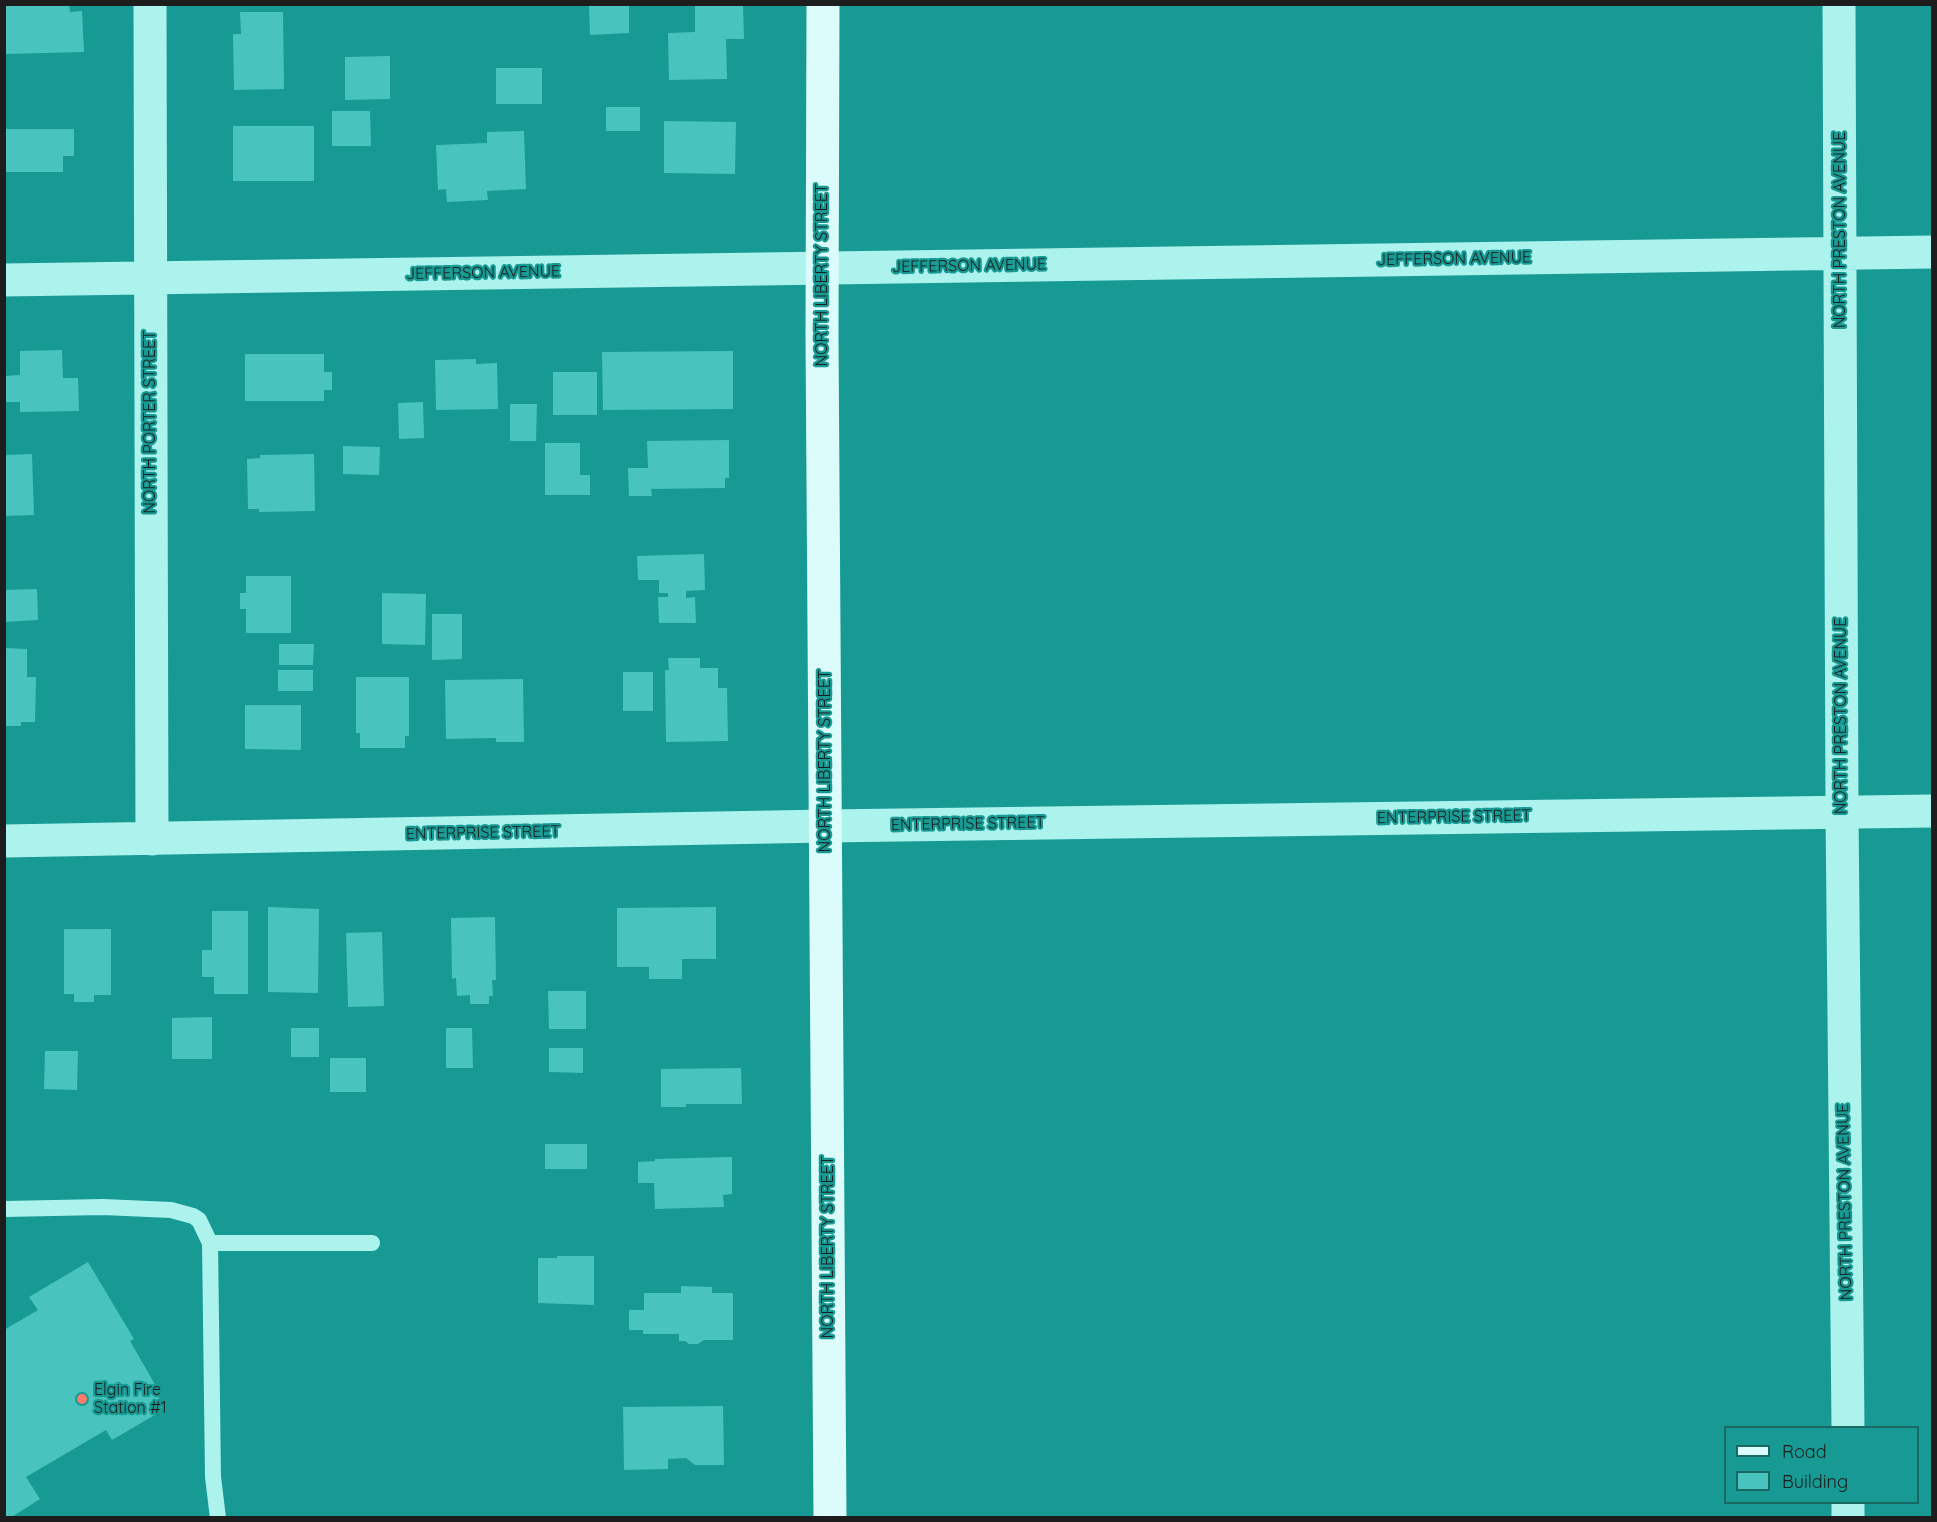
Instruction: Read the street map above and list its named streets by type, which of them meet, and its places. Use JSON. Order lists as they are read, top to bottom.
{
  "streets": {
    "main road": ["NORTH LIBERTY STREET"],
    "street": [
      "NORTH PRESTON AVENUE",
      "JEFFERSON AVENUE",
      "NORTH PORTER STREET",
      "ENTERPRISE STREET"
    ]
  },
  "crossings": [
    ["NORTH PRESTON AVENUE", "JEFFERSON AVENUE"],
    ["NORTH PRESTON AVENUE", "ENTERPRISE STREET"],
    ["JEFFERSON AVENUE", "NORTH LIBERTY STREET"],
    ["JEFFERSON AVENUE", "NORTH PORTER STREET"],
    ["NORTH LIBERTY STREET", "ENTERPRISE STREET"],
    ["NORTH PORTER STREET", "ENTERPRISE STREET"]
  ],
  "places": ["Elgin Fire Station #1"],
  "legend": ["Road", "Building"]
}
